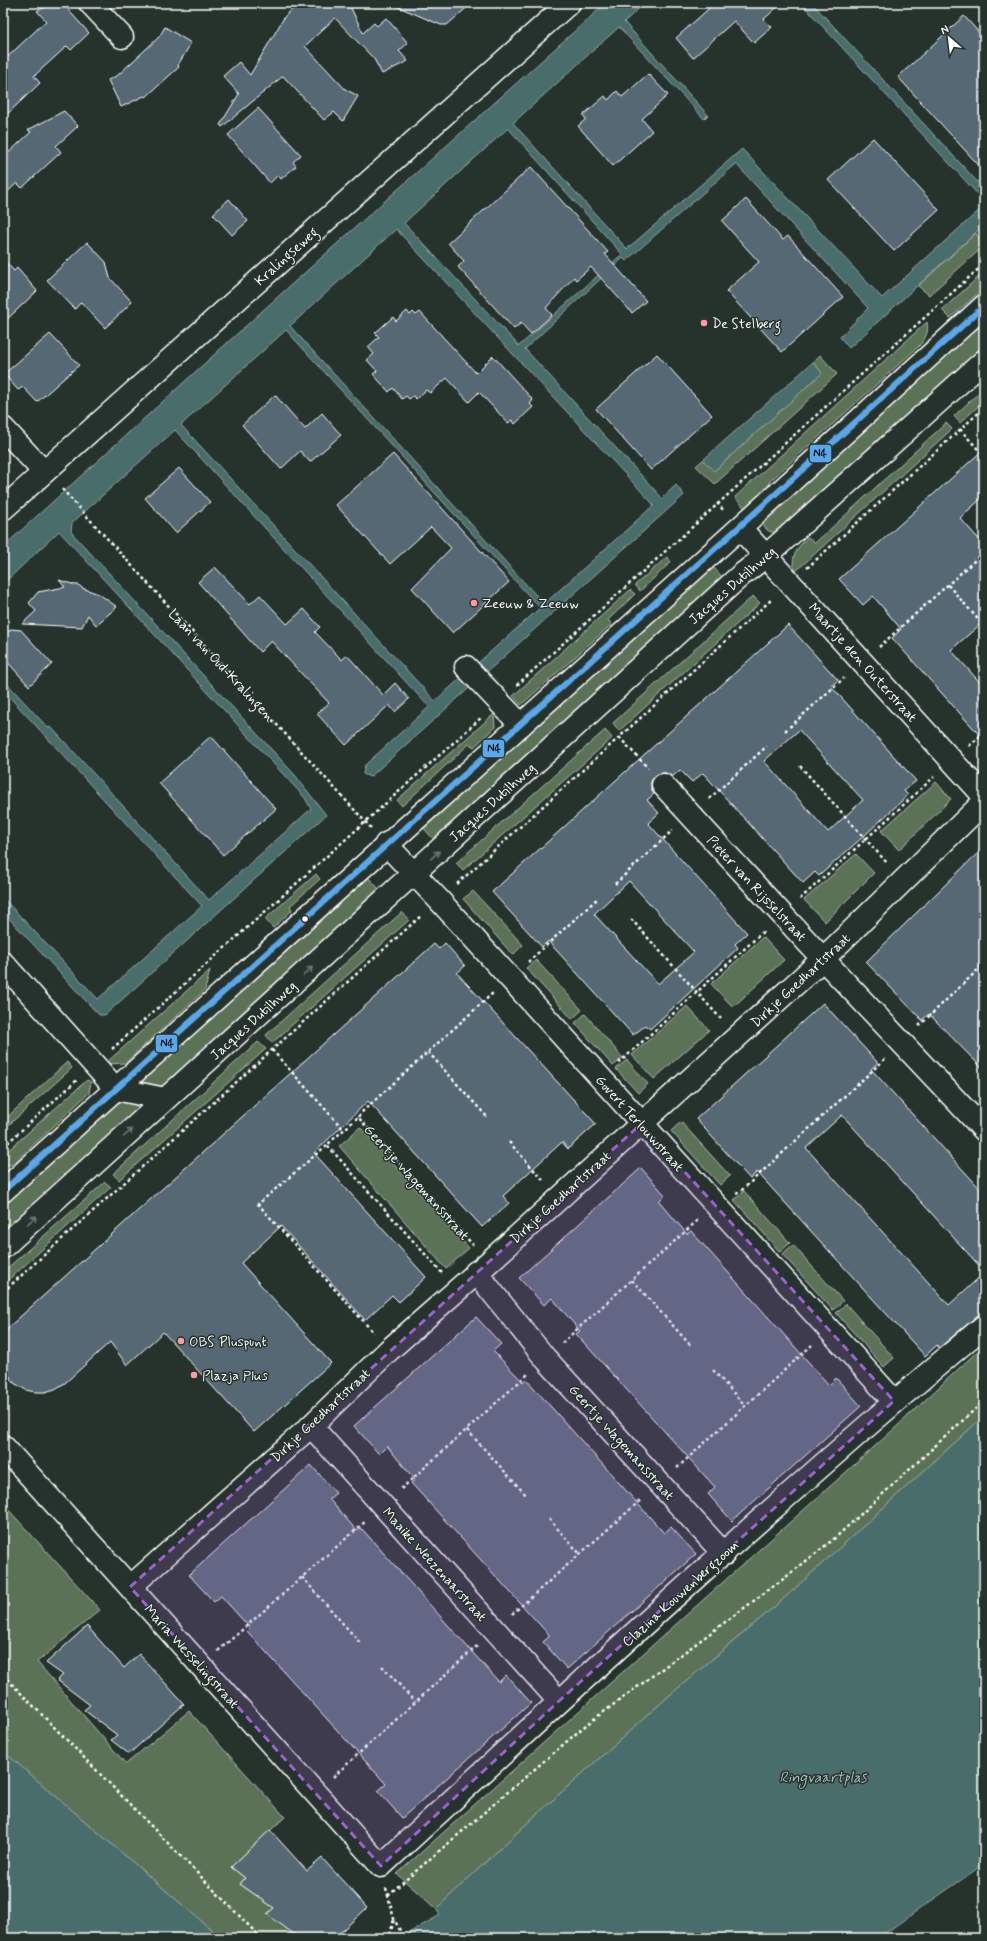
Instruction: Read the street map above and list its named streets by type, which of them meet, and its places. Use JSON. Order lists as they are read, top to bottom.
{
  "streets": {
    "street": [
      "Kralingseweg",
      "Jacques Dutilhweg",
      "Maartje den Outerstraat",
      "Pieter van Rijsselstraat",
      "Dirkje Goedhartstraat",
      "Govert Terlouwstraat",
      "Geertje Wagemansstraat",
      "Maaike Weezenaarstraat",
      "Clazina Kouwenbergzoom",
      "Maria Wesselingstraat"
    ],
    "path": ["Laan van Oud-Kralingen"]
  },
  "crossings": [
    ["Kralingseweg", "Laan van Oud-Kralingen"],
    ["Jacques Dutilhweg", "Maartje den Outerstraat"],
    ["Jacques Dutilhweg", "Govert Terlouwstraat"],
    ["Laan van Oud-Kralingen", "Govert Terlouwstraat"],
    ["Pieter van Rijsselstraat", "Dirkje Goedhartstraat"],
    ["Dirkje Goedhartstraat", "Govert Terlouwstraat"],
    ["Dirkje Goedhartstraat", "Geertje Wagemansstraat"],
    ["Dirkje Goedhartstraat", "Maaike Weezenaarstraat"],
    ["Dirkje Goedhartstraat", "Maria Wesselingstraat"],
    ["Govert Terlouwstraat", "Clazina Kouwenbergzoom"],
    ["Geertje Wagemansstraat", "Clazina Kouwenbergzoom"],
    ["Maaike Weezenaarstraat", "Clazina Kouwenbergzoom"],
    ["Clazina Kouwenbergzoom", "Maria Wesselingstraat"]
  ],
  "water": ["Ringvaartplas"],
  "places": [
    "De Stelberg",
    "Zeeuw & Zeeuw",
    "OBS Pluspunt",
    "Plazja Plus"
  ],
  "lines": ["transit line N4"],
  "north": "top left"
}
